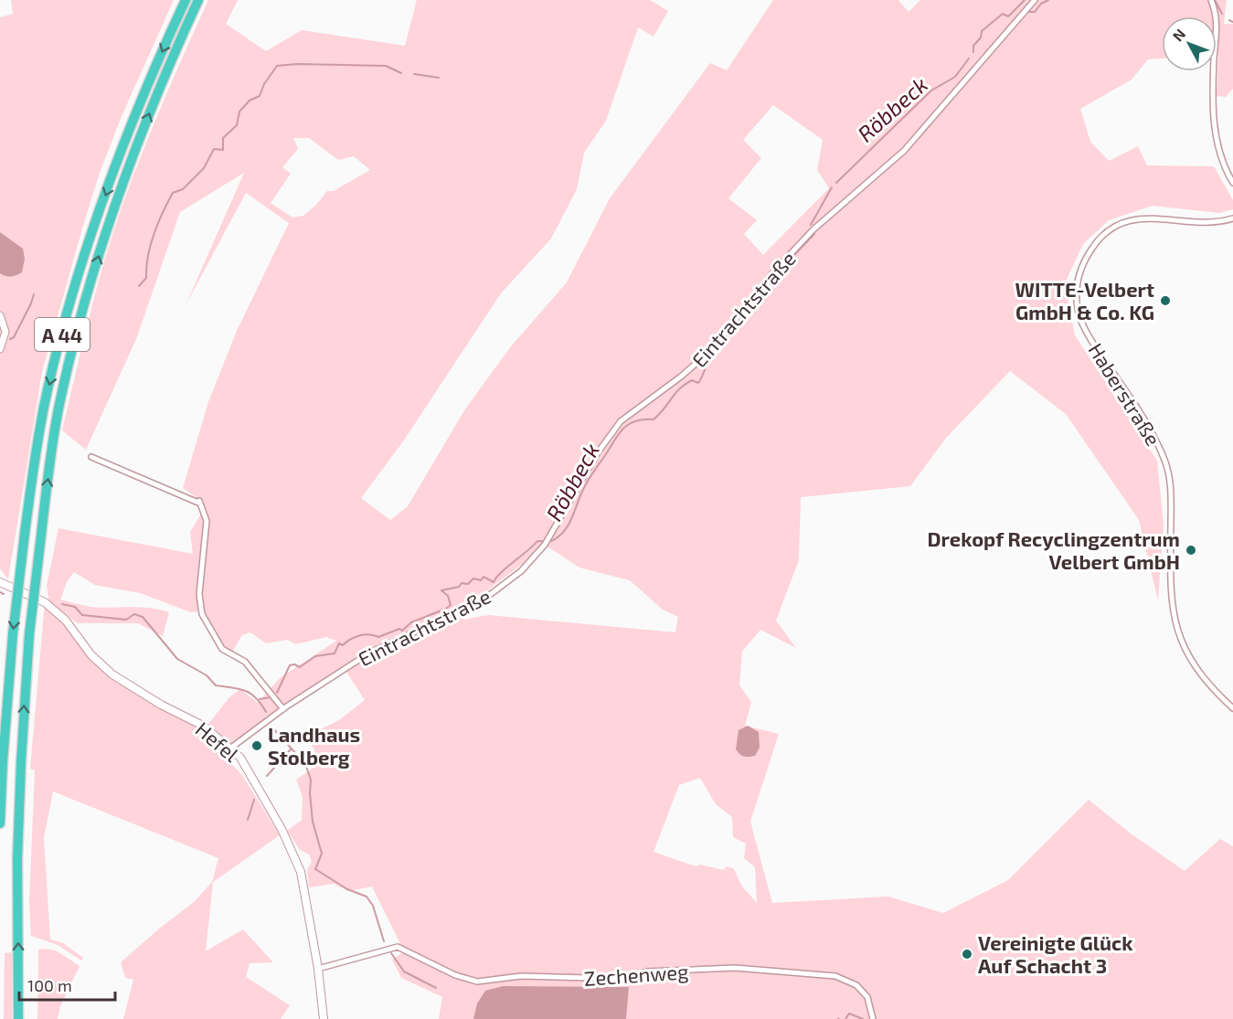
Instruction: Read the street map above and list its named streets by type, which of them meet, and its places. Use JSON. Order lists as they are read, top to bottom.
{
  "streets": {
    "highway": ["A 44"],
    "main road": ["Hefel"],
    "street": ["Eintrachtstraße", "Haberstraße", "Zechenweg"]
  },
  "crossings": [
    ["Eintrachtstraße", "Hefel"],
    ["Hefel", "Zechenweg"]
  ],
  "water": ["Röbbeck"],
  "places": [
    "WITTE-Velbert GmbH & Co. KG",
    "Drekopf Recyclingzentrum Velbert GmbH",
    "Landhaus Stolberg",
    "Vereinigte Glück Auf Schacht 3"
  ],
  "scale_bar": "100 m",
  "north": "top left"
}
